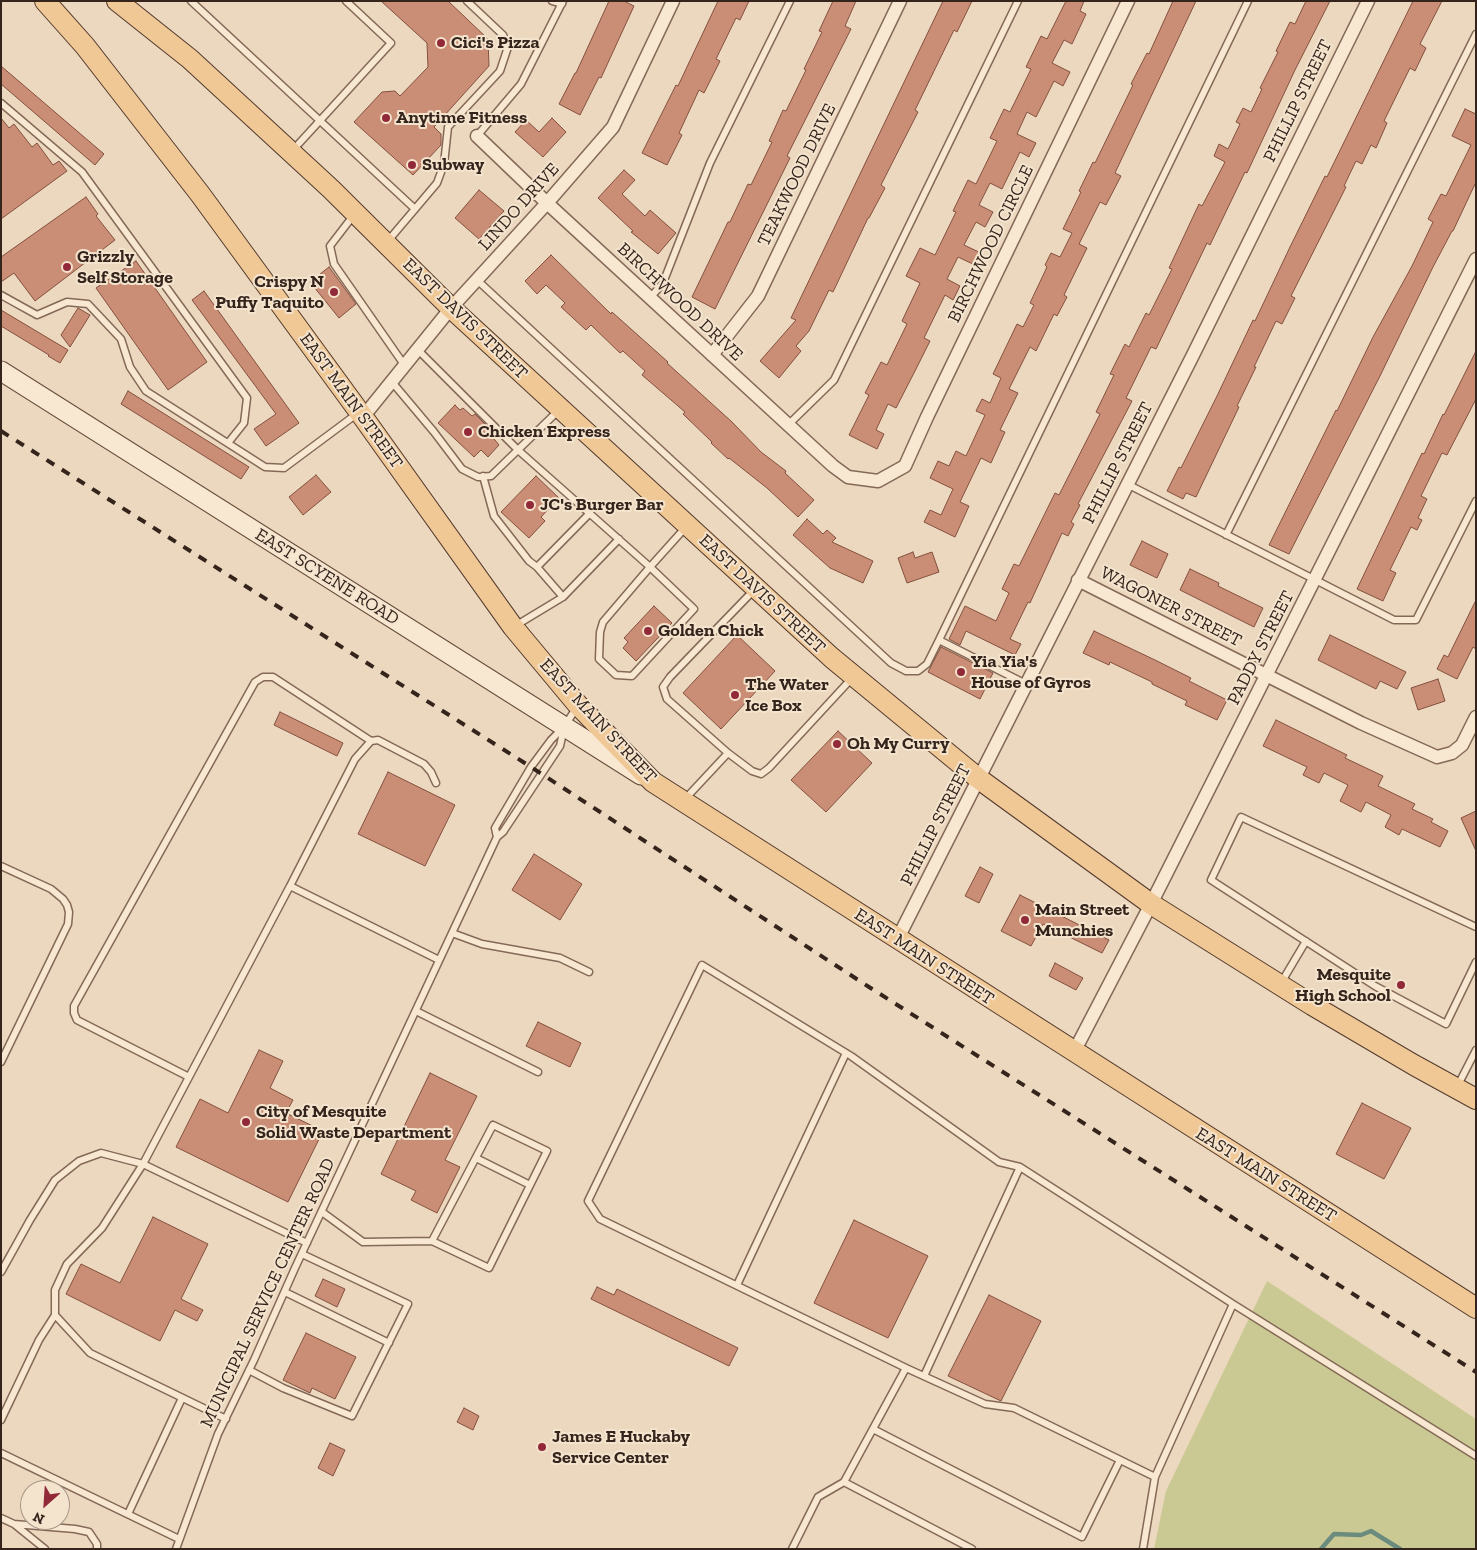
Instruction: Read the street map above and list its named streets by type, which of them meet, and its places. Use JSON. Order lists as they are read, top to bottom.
{
  "streets": {
    "main road": ["EAST DAVIS STREET", "EAST MAIN STREET"],
    "street": [
      "PHILLIP STREET",
      "TEAKWOOD DRIVE",
      "LINDO DRIVE",
      "BIRCHWOOD CIRCLE",
      "BIRCHWOOD DRIVE",
      "EAST SCYENE ROAD",
      "WAGONER STREET",
      "PADDY STREET"
    ],
    "lane": ["MUNICIPAL SERVICE CENTER ROAD"]
  },
  "crossings": [
    ["PHILLIP STREET", "EAST DAVIS STREET"],
    ["PHILLIP STREET", "EAST MAIN STREET"],
    ["PHILLIP STREET", "WAGONER STREET"],
    ["TEAKWOOD DRIVE", "BIRCHWOOD DRIVE"],
    ["LINDO DRIVE", "BIRCHWOOD DRIVE"],
    ["LINDO DRIVE", "EAST DAVIS STREET"],
    ["LINDO DRIVE", "EAST MAIN STREET"],
    ["BIRCHWOOD CIRCLE", "BIRCHWOOD DRIVE"],
    ["EAST DAVIS STREET", "PADDY STREET"],
    ["EAST MAIN STREET", "EAST SCYENE ROAD"],
    ["EAST MAIN STREET", "PADDY STREET"],
    ["EAST MAIN STREET", "MUNICIPAL SERVICE CENTER ROAD"],
    ["EAST SCYENE ROAD", "MUNICIPAL SERVICE CENTER ROAD"],
    ["WAGONER STREET", "PADDY STREET"]
  ],
  "places": [
    "Cici's Pizza",
    "Anytime Fitness",
    "Subway",
    "Grizzly Self Storage",
    "Crispy N Puffy Taquito",
    "Chicken Express",
    "JC's Burger Bar",
    "Golden Chick",
    "Yia Yia's House of Gyros",
    "The Water Ice Box",
    "Oh My Curry",
    "Main Street Munchies",
    "Mesquite High School",
    "City of Mesquite Solid Waste Department",
    "James E Huckaby Service Center"
  ],
  "north": "bottom left"
}
